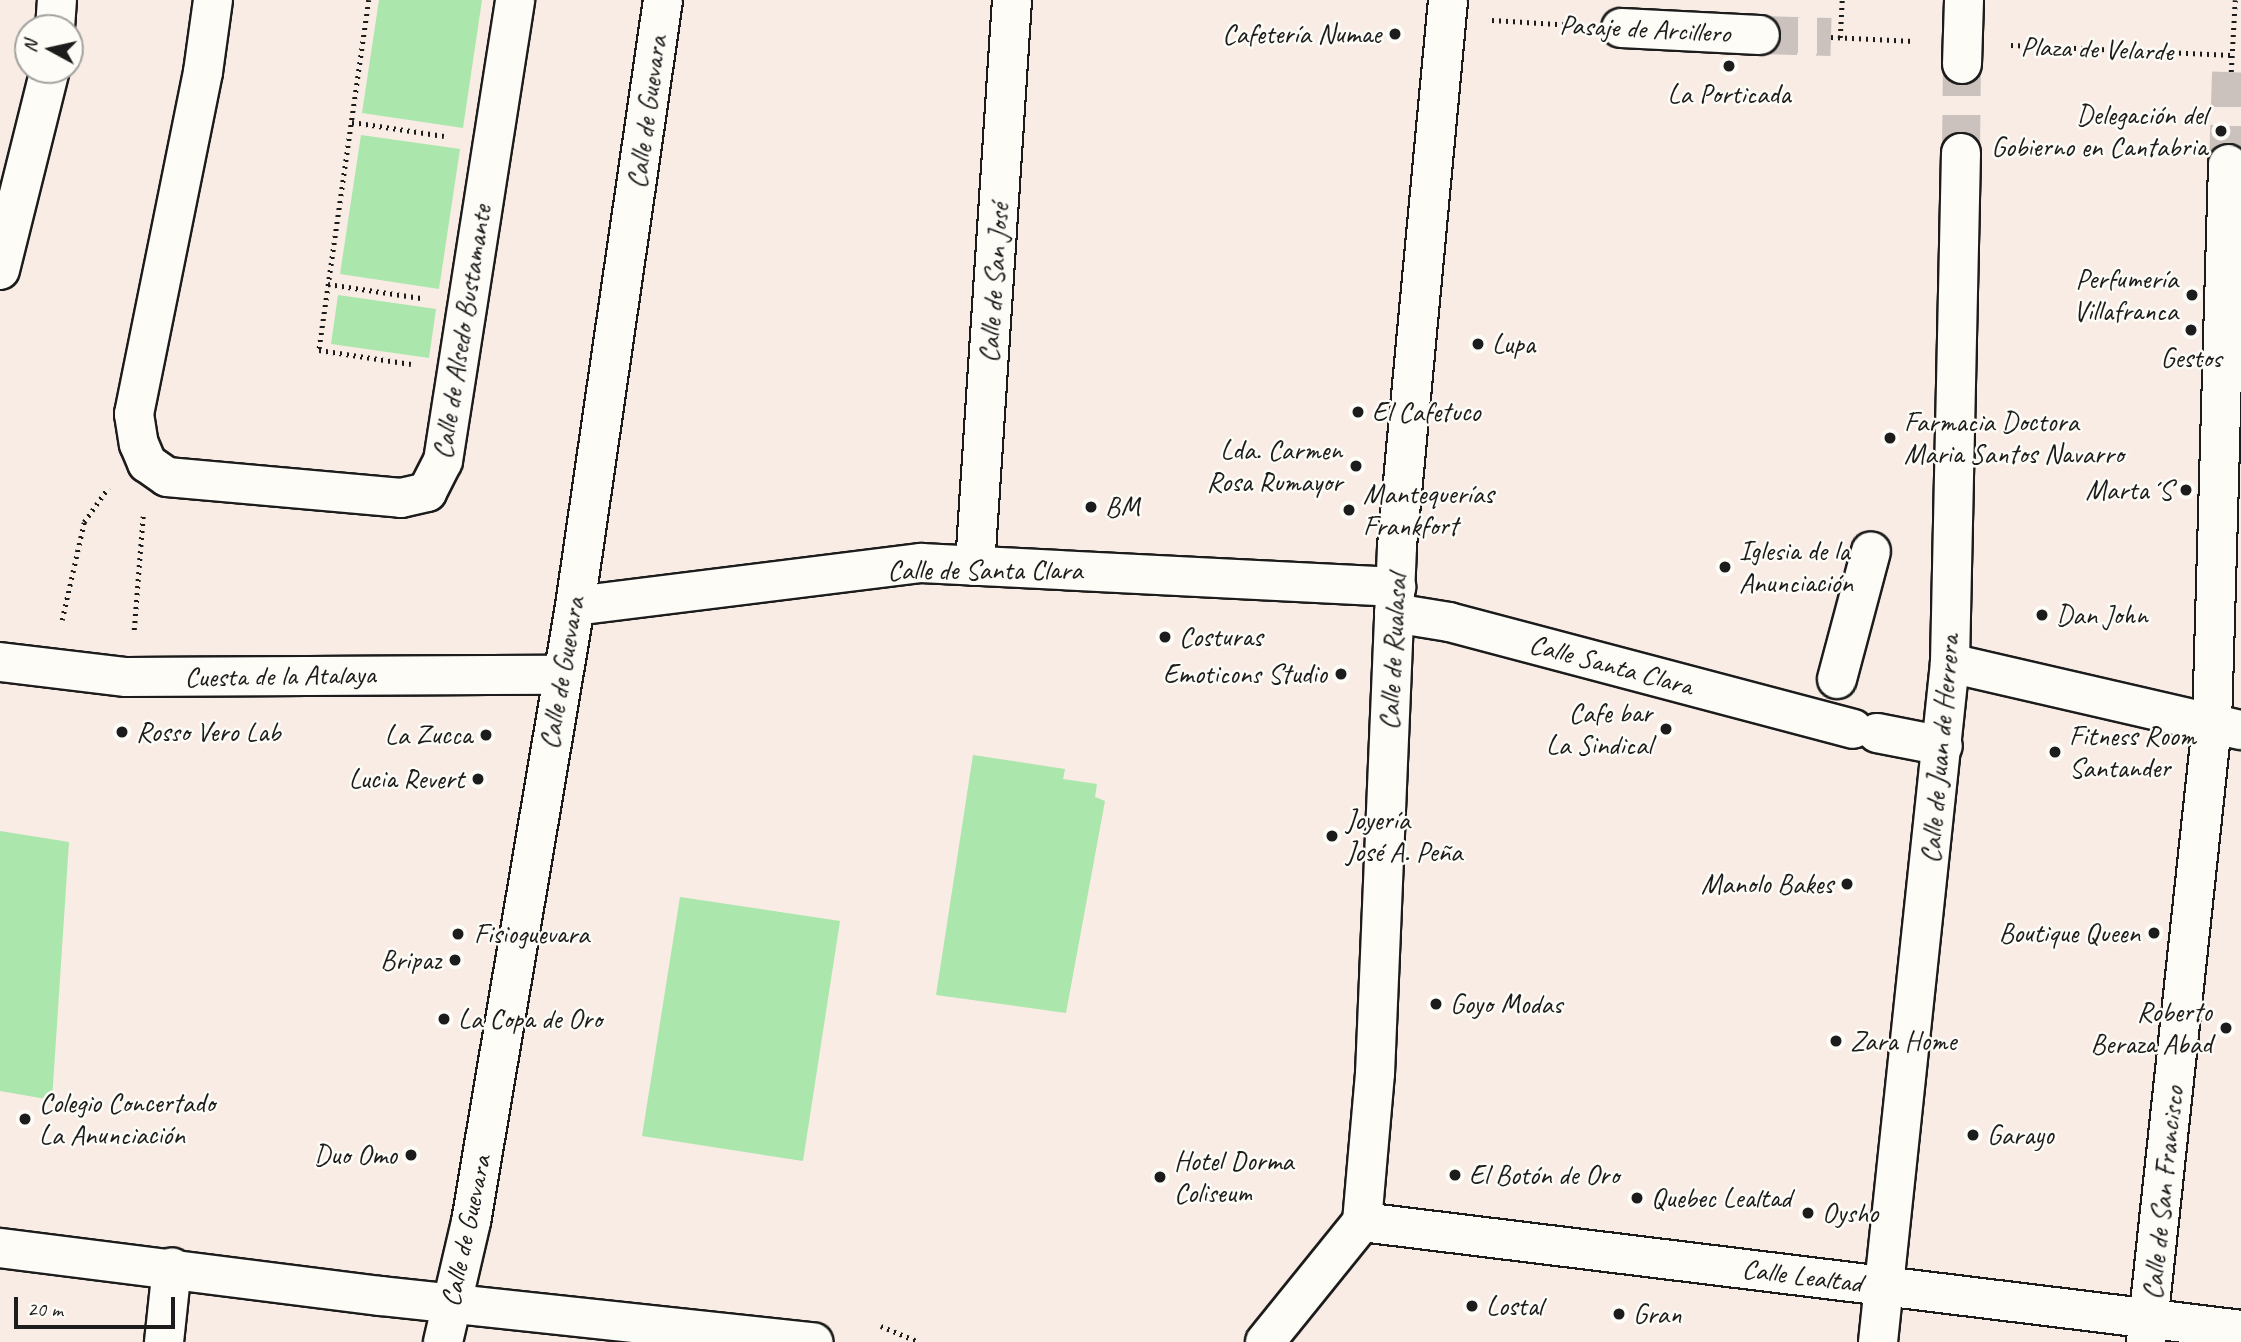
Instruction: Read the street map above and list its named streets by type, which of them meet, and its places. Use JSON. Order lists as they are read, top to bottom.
{
  "streets": {
    "street": [
      "Pasaje de Arcillero",
      "Calle de Guevara",
      "Calle de San José",
      "Calle de Alsedo Bustamante",
      "Calle de Santa Clara",
      "Calle de Rualasal",
      "Calle Santa Clara",
      "Cuesta de la Atalaya",
      "Calle de Juan de Herrera",
      "Calle de San Francisco",
      "Calle Lealtad"
    ],
    "path": ["Plaza de Velarde"]
  },
  "crossings": [
    ["Pasaje de Arcillero", "Calle de Rualasal"],
    ["Calle de Guevara", "Calle de Santa Clara"],
    ["Calle de Guevara", "Cuesta de la Atalaya"],
    ["Calle de San José", "Calle de Santa Clara"],
    ["Calle de Santa Clara", "Calle de Rualasal"],
    ["Calle de Santa Clara", "Calle Santa Clara"],
    ["Calle de Rualasal", "Calle Santa Clara"],
    ["Calle de Rualasal", "Calle Lealtad"],
    ["Calle Santa Clara", "Calle de Juan de Herrera"],
    ["Calle de Juan de Herrera", "Calle Lealtad"],
    ["Calle de San Francisco", "Calle Lealtad"]
  ],
  "places": [
    "Cafetería Numae",
    "La Porticada",
    "Delegación del Gobierno en Cantabria",
    "Perfumería Villafranca",
    "Gestos",
    "Lupa",
    "El Cafetuco",
    "Farmacia Doctora Maria Santos Navarro",
    "Lda. Carmen Rosa Rumayor",
    "Marta´S",
    "BM",
    "Mantequerías Frankfort",
    "Iglesia de la Anunciación",
    "Dan John",
    "Costuras",
    "Emoticons Studio",
    "Cafe bar La Sindical",
    "Rosso Vero Lab",
    "La Zucca",
    "Fitness Room Santander",
    "Lucia Revert",
    "Joyería José A. Peña",
    "Manolo Bakes",
    "Boutique Queen",
    "Fisioguevara",
    "Bripaz",
    "Goyo Modas",
    "La Copa de Oro",
    "Roberto Beraza Abad",
    "Zara Home",
    "Colegio Concertado La Anunciación",
    "Garayo",
    "Duo Omo",
    "El Botón de Oro",
    "Hotel Dorma Coliseum",
    "Quebec Lealtad",
    "Oysho",
    "Lostal",
    "Gran"
  ],
  "scale_bar": "20 m",
  "north": "left"
}
